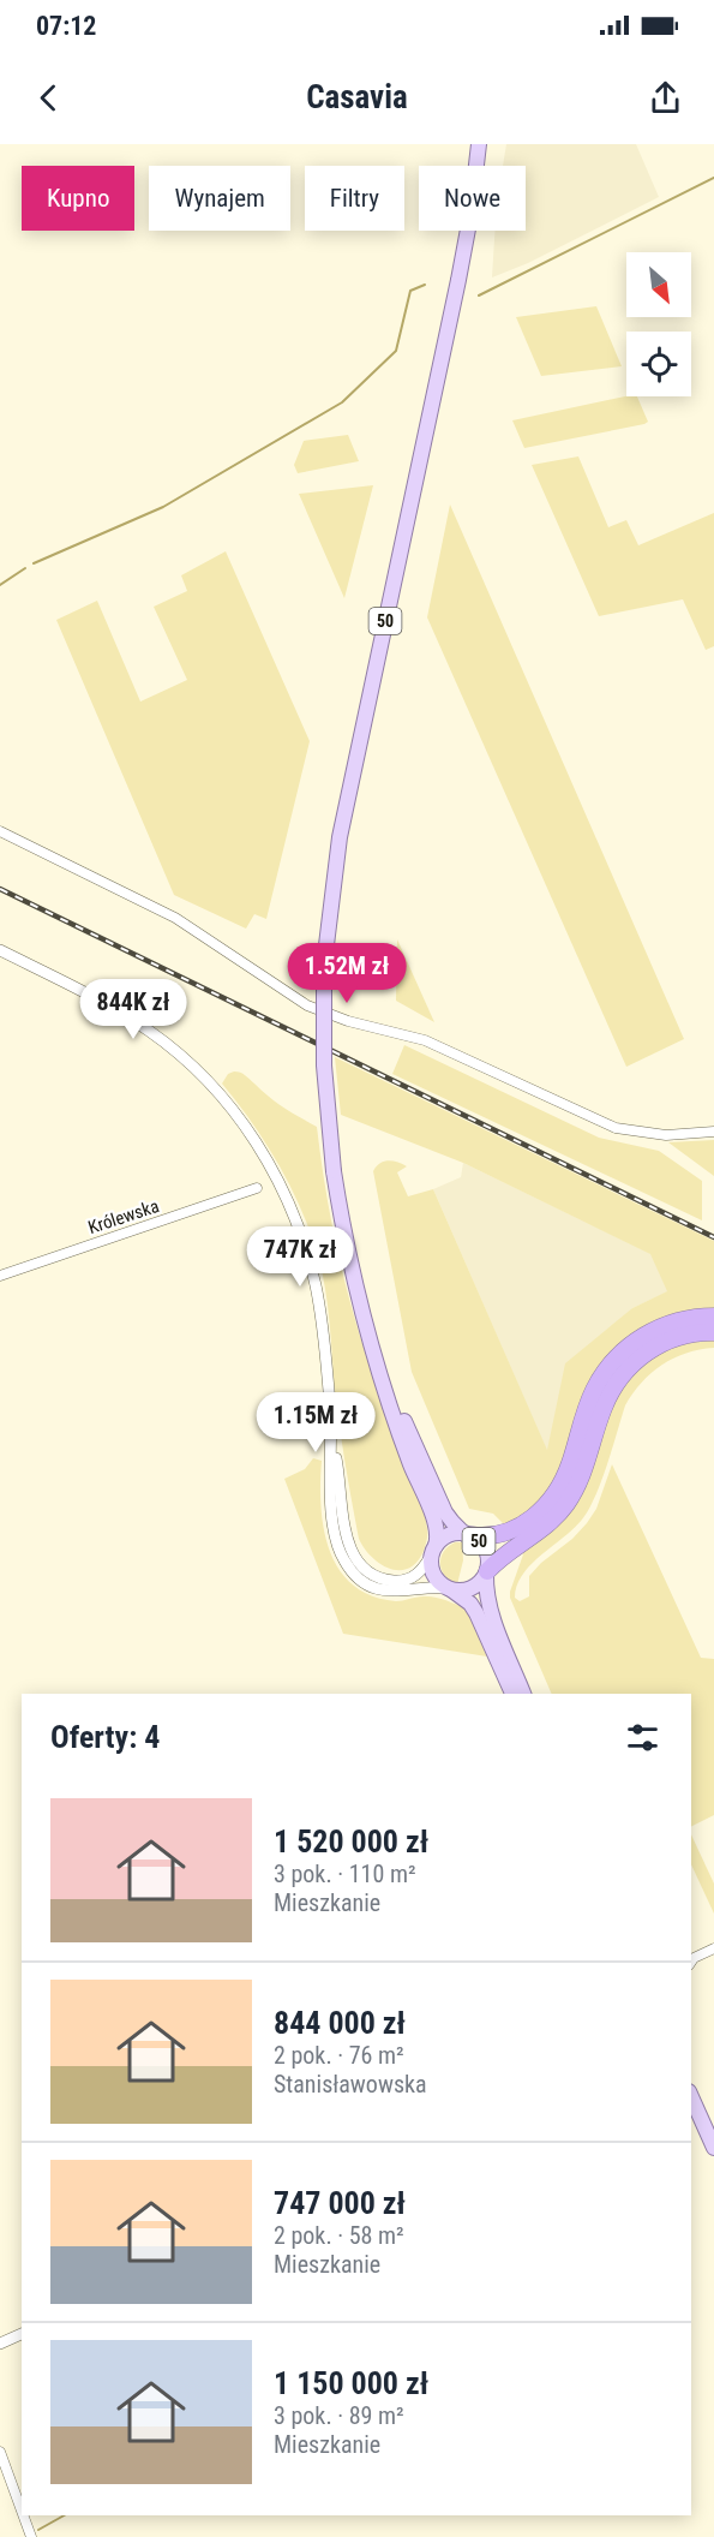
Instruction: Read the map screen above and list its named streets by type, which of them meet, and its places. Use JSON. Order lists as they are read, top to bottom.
{
  "streets": {
    "main road": ["50"],
    "street": ["Królewska"]
  },
  "north": "bottom right",
  "page": {
    "status": "07:12",
    "header": "Casavia",
    "chip": [
      "Kupno",
      "Wynajem",
      "Filtry",
      "Nowe"
    ],
    "price": [
      "1.52M zł",
      "844K zł",
      "747K zł",
      "1.15M zł"
    ],
    "heading": "Oferty: 4",
    "list": [
      {
        "name": "1 520 000 zł",
        "note": "3 pok. · 110 m² · Mieszkanie"
      },
      {
        "name": "844 000 zł",
        "note": "2 pok. · 76 m² · Stanisławowska"
      },
      {
        "name": "747 000 zł",
        "note": "2 pok. · 58 m² · Mieszkanie"
      },
      {
        "name": "1 150 000 zł",
        "note": "3 pok. · 89 m² · Mieszkanie"
      }
    ]
  }
}
